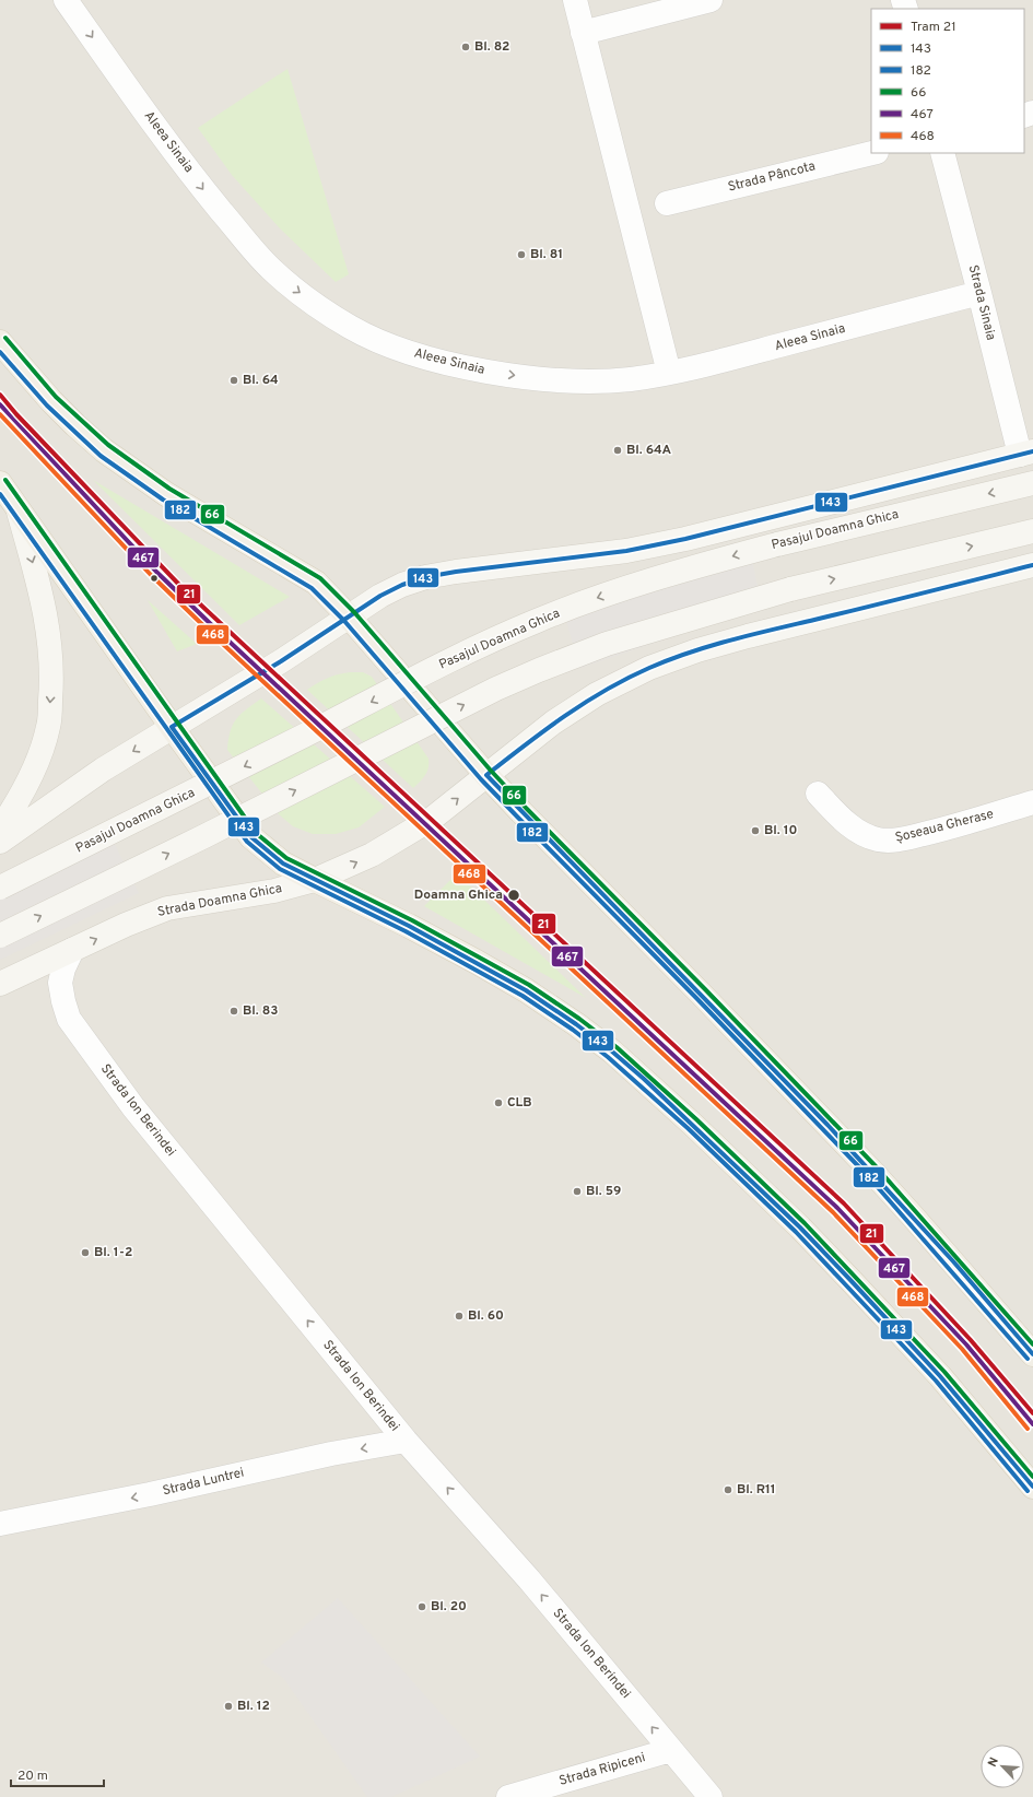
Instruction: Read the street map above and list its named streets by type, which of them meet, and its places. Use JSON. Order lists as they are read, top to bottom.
{
  "streets": {
    "main road": ["Pasajul Doamna Ghica", "Strada Doamna Ghica"],
    "street": [
      "Aleea Sinaia",
      "Strada Pâncota",
      "Strada Sinaia",
      "Șoseaua Gherase",
      "Strada Ion Berindei",
      "Strada Luntrei",
      "Strada Ripiceni"
    ]
  },
  "crossings": [
    ["Aleea Sinaia", "Strada Sinaia"],
    ["Strada Doamna Ghica", "Strada Ion Berindei"],
    ["Strada Ion Berindei", "Strada Luntrei"],
    ["Strada Ion Berindei", "Strada Ripiceni"]
  ],
  "one_way": ["Aleea Sinaia", "Strada Ion Berindei", "Strada Luntrei"],
  "places": [
    "Bl. 82",
    "Bl. 81",
    "Bl. 64",
    "Bl. 64A",
    "Bl. 10",
    "Doamna Ghica",
    "Bl. 83",
    "CLB",
    "Bl. 59",
    "Bl. 1-2",
    "Bl. 60",
    "Bl. R11",
    "Bl. 20",
    "Bl. 12"
  ],
  "lines": [
    "transit line 66",
    "transit line 182",
    "tram line 21",
    "transit line 467",
    "transit line 468",
    "transit line 143"
  ],
  "legend": [
    "Tram 21",
    "143",
    "182",
    "66",
    "467",
    "468"
  ],
  "scale_bar": "20 m",
  "north": "top left"
}
